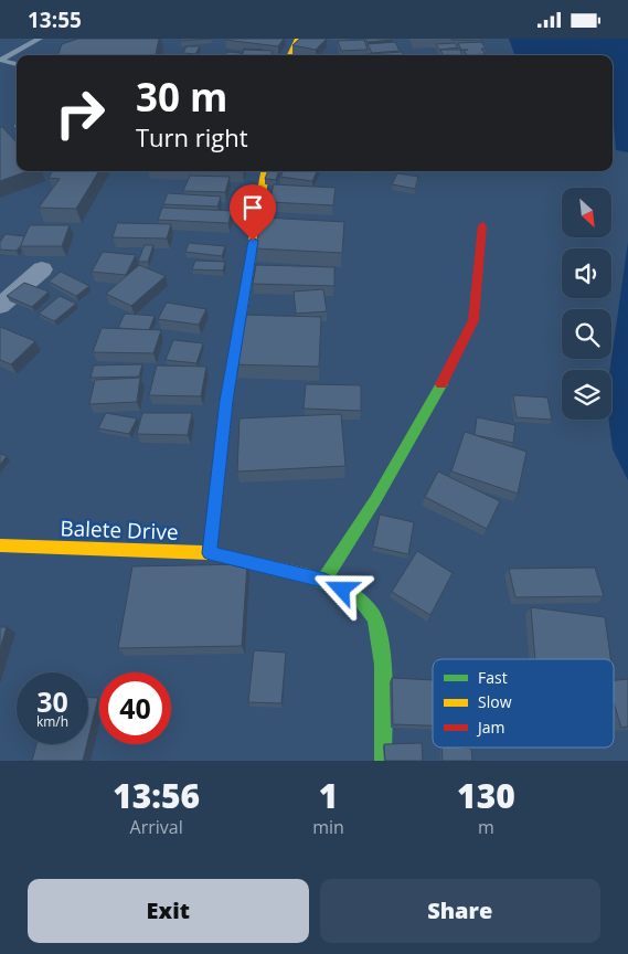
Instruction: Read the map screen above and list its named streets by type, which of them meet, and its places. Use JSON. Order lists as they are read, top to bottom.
{
  "streets": {
    "street": ["Balete Drive"]
  },
  "legend": ["Fast", "Slow", "Jam"],
  "north": "bottom right",
  "page": {
    "status": "13:55",
    "turn": ["30 m", "Turn right"],
    "speed": "30 km/h",
    "limit": "40",
    "eta": [
      "13:56",
      "Arrival",
      "1",
      "min",
      "130",
      "m"
    ],
    "buttons": ["Exit", "Share"]
  }
}
